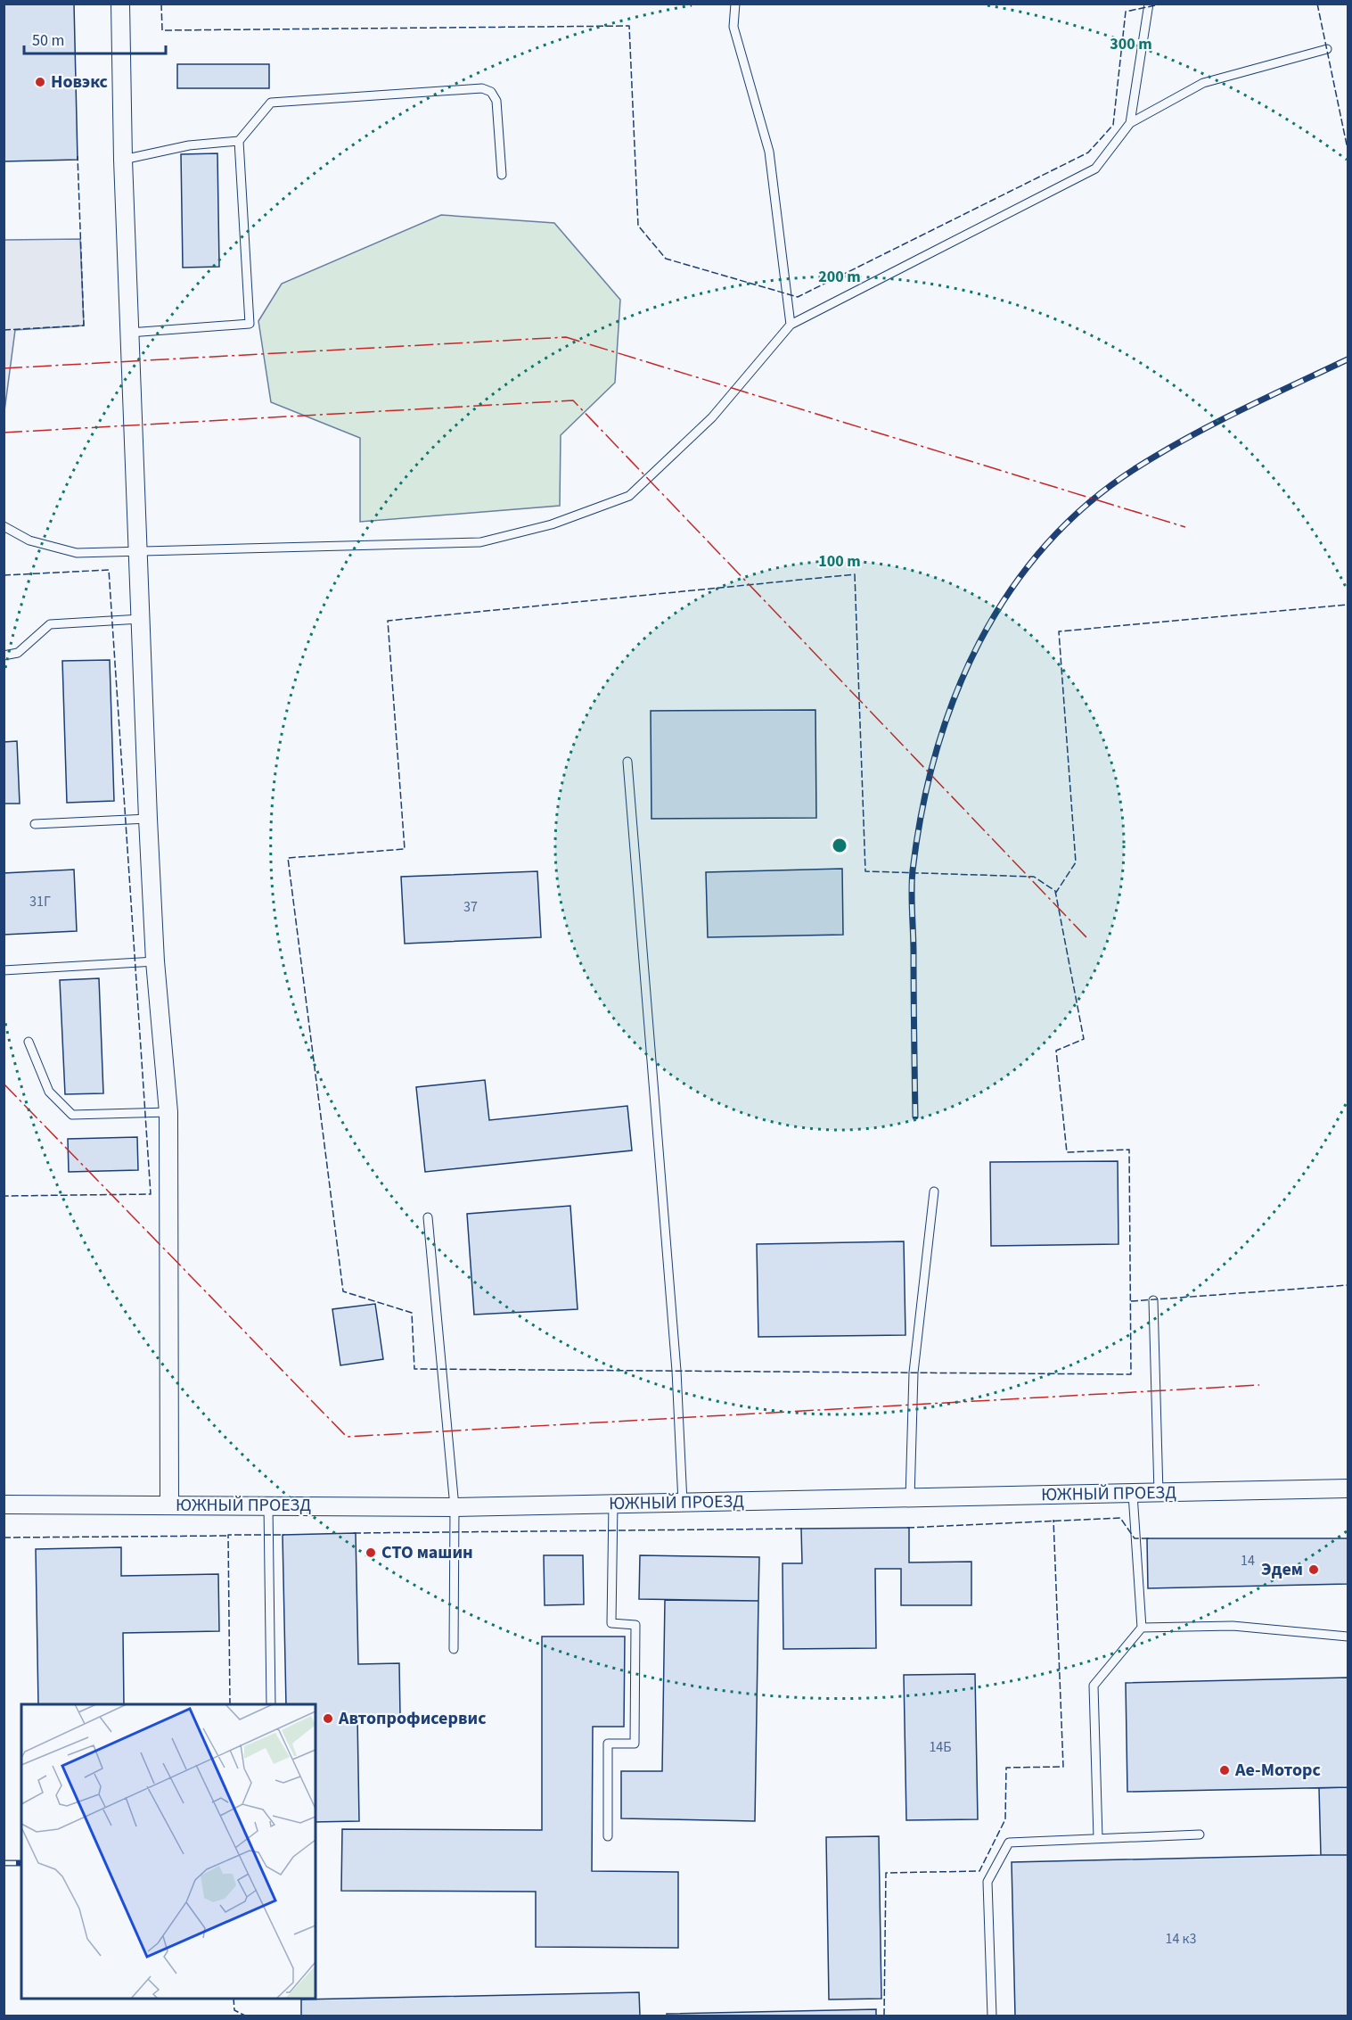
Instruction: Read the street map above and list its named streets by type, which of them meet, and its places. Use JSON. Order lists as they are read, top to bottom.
{
  "streets": {
    "street": ["ЮЖНЫЙ ПРОЕЗД"]
  },
  "places": [
    "Новэкс",
    "СТО машин",
    "Эдем",
    "Автопрофисервис",
    "Ае-Моторс"
  ],
  "house_numbers": [
    "31Г",
    "37",
    "14",
    "14Б",
    "14 к3"
  ],
  "scale_bar": "50 m",
  "rings": ["300 m", "200 m", "100 m"]
}
